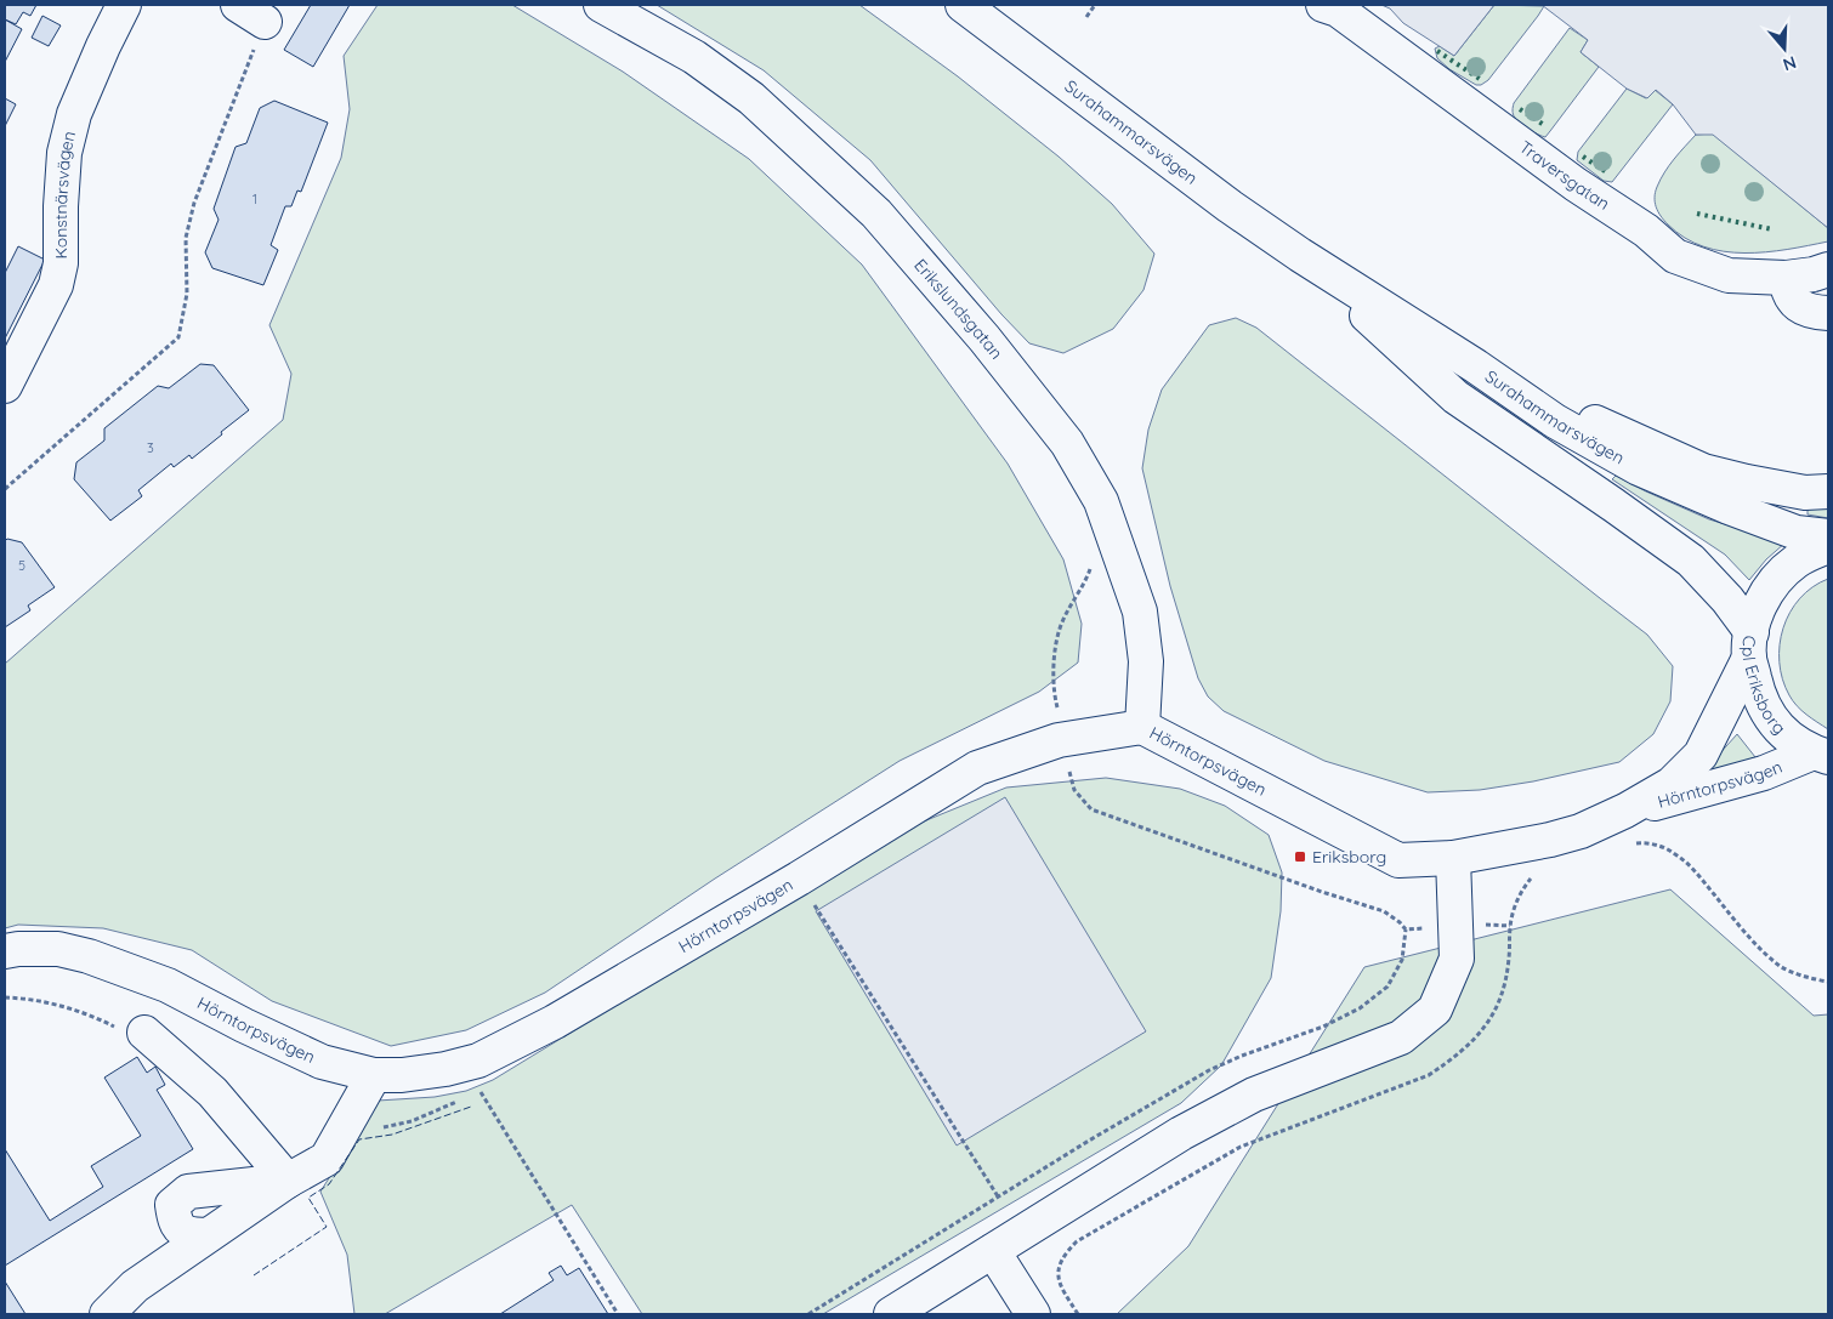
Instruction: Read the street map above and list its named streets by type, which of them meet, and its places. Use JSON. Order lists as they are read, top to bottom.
{
  "streets": {
    "street": [
      "Surahammarsvägen",
      "Traversgatan",
      "Konstnärsvägen",
      "Erikslundsgatan",
      "Cpl Eriksborg",
      "Hörntorpsvägen"
    ]
  },
  "crossings": [
    ["Surahammarsvägen", "Cpl Eriksborg"],
    ["Surahammarsvägen", "Hörntorpsvägen"],
    ["Erikslundsgatan", "Hörntorpsvägen"],
    ["Cpl Eriksborg", "Hörntorpsvägen"]
  ],
  "places": {
    "transit": ["Eriksborg"]
  },
  "house_numbers": ["1", "3", "5"],
  "north": "bottom"
}
